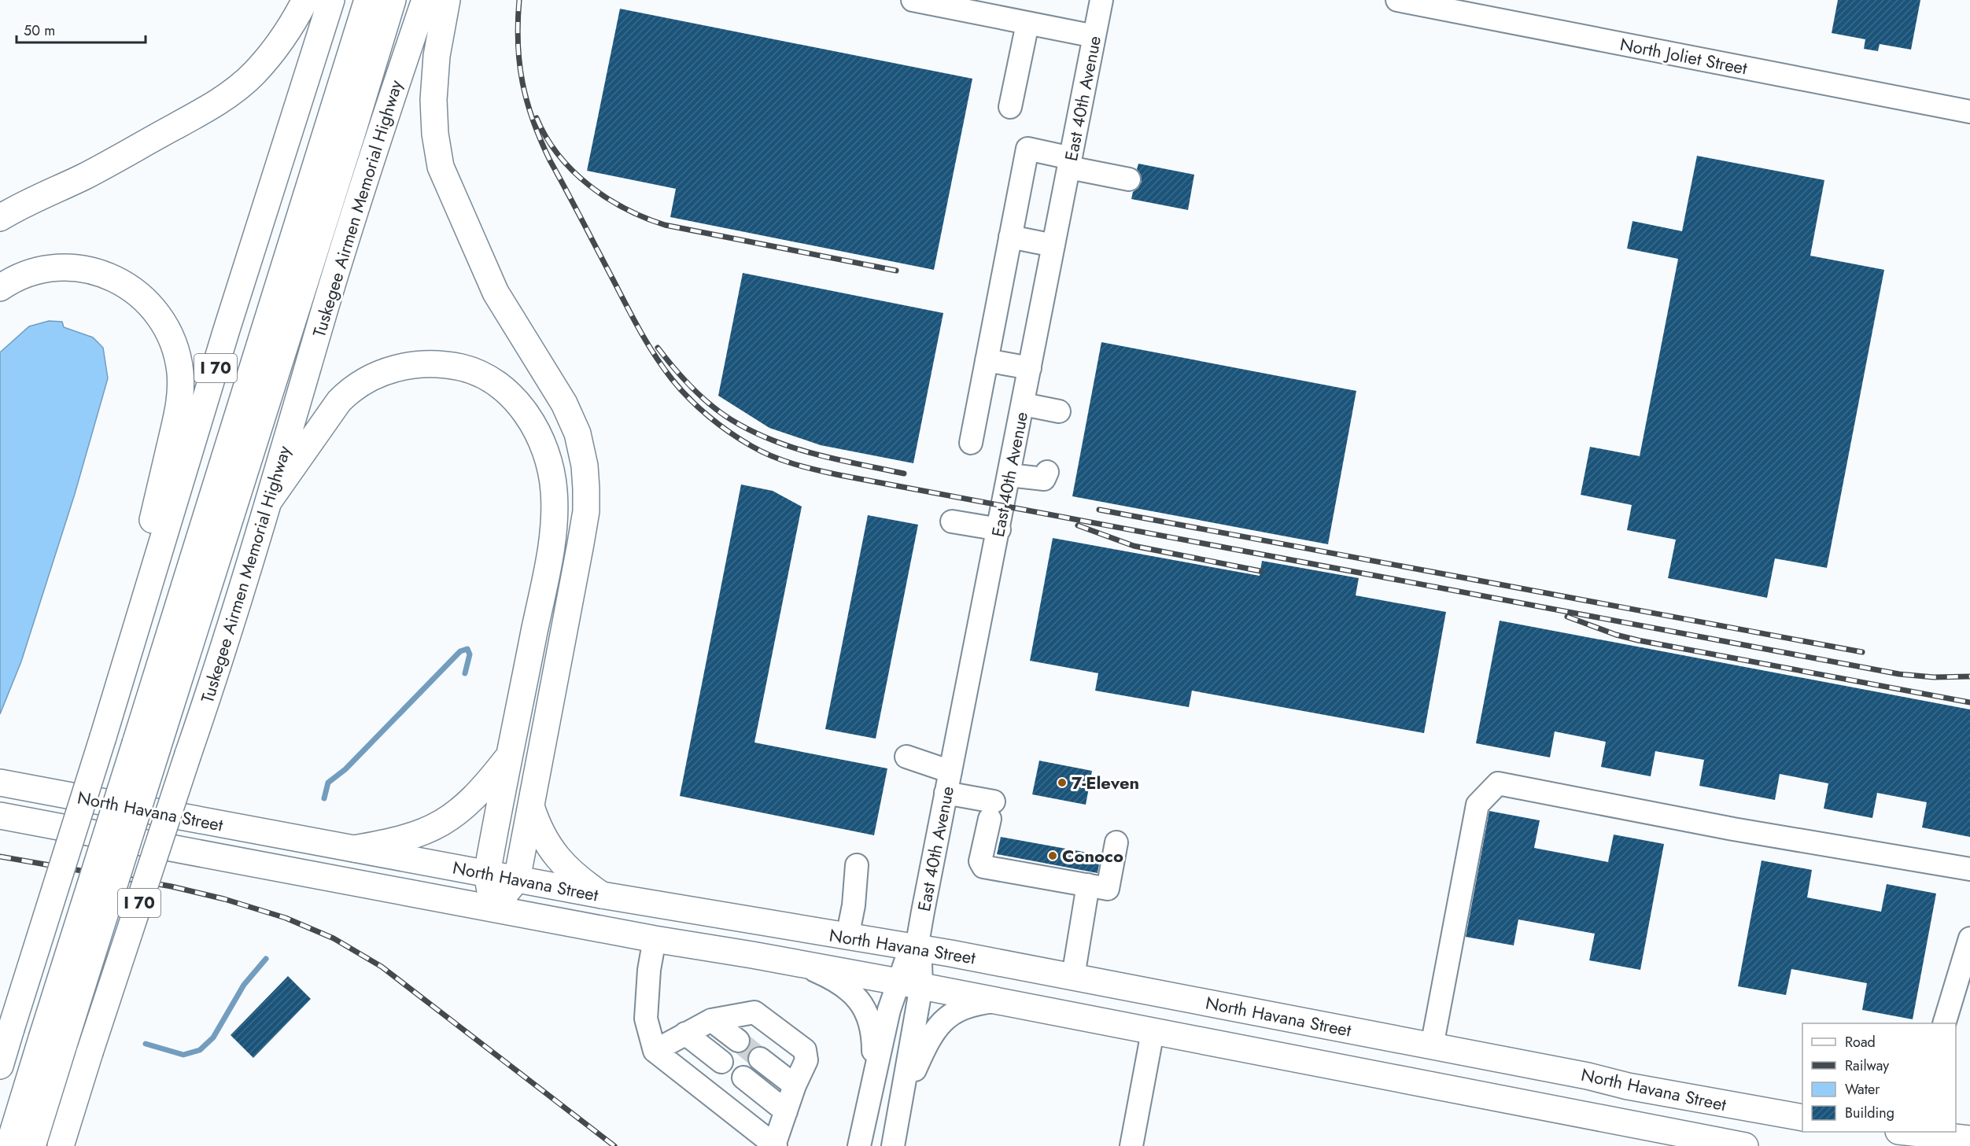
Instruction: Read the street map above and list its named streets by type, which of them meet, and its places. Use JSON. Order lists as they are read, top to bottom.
{
  "streets": {
    "main road": ["Tuskegee Airmen Memorial Highway", "I 70", "North Havana Street"],
    "street": ["North Joliet Street", "East 40th Avenue"]
  },
  "crossings": [
    ["East 40th Avenue", "North Havana Street"]
  ],
  "places": ["7-Eleven", "Conoco"],
  "legend": [
    "Road",
    "Railway",
    "Water",
    "Building"
  ],
  "scale_bar": "50 m"
}
